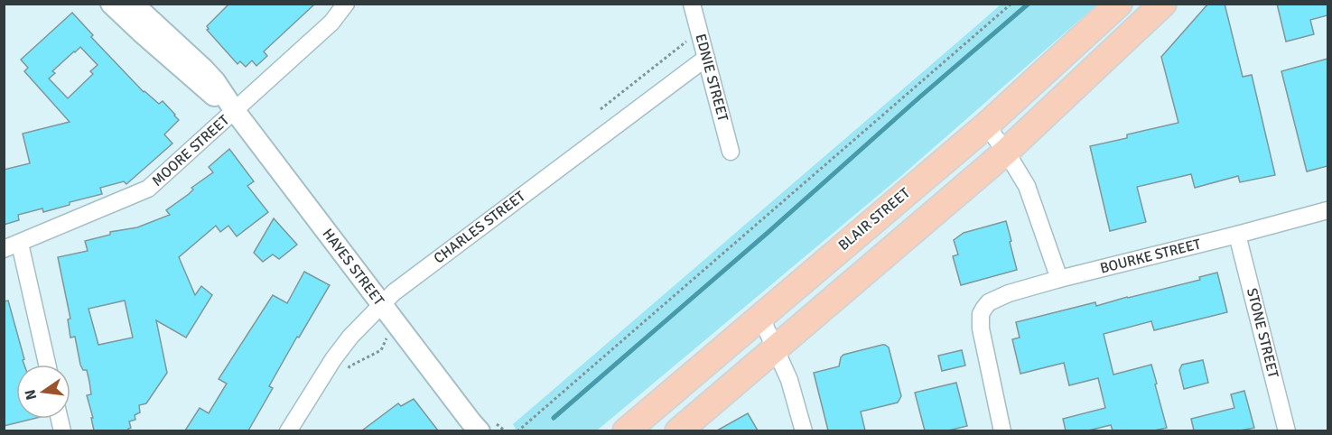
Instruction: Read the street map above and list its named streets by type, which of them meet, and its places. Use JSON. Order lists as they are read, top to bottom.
{
  "streets": {
    "main road": ["BLAIR STREET"],
    "street": [
      "EDNIE STREET",
      "MOORE STREET",
      "CHARLES STREET",
      "BOURKE STREET",
      "HAYES STREET",
      "STONE STREET"
    ]
  },
  "crossings": [
    ["EDNIE STREET", "CHARLES STREET"],
    ["MOORE STREET", "HAYES STREET"],
    ["CHARLES STREET", "HAYES STREET"],
    ["BOURKE STREET", "STONE STREET"]
  ],
  "north": "left"
}
